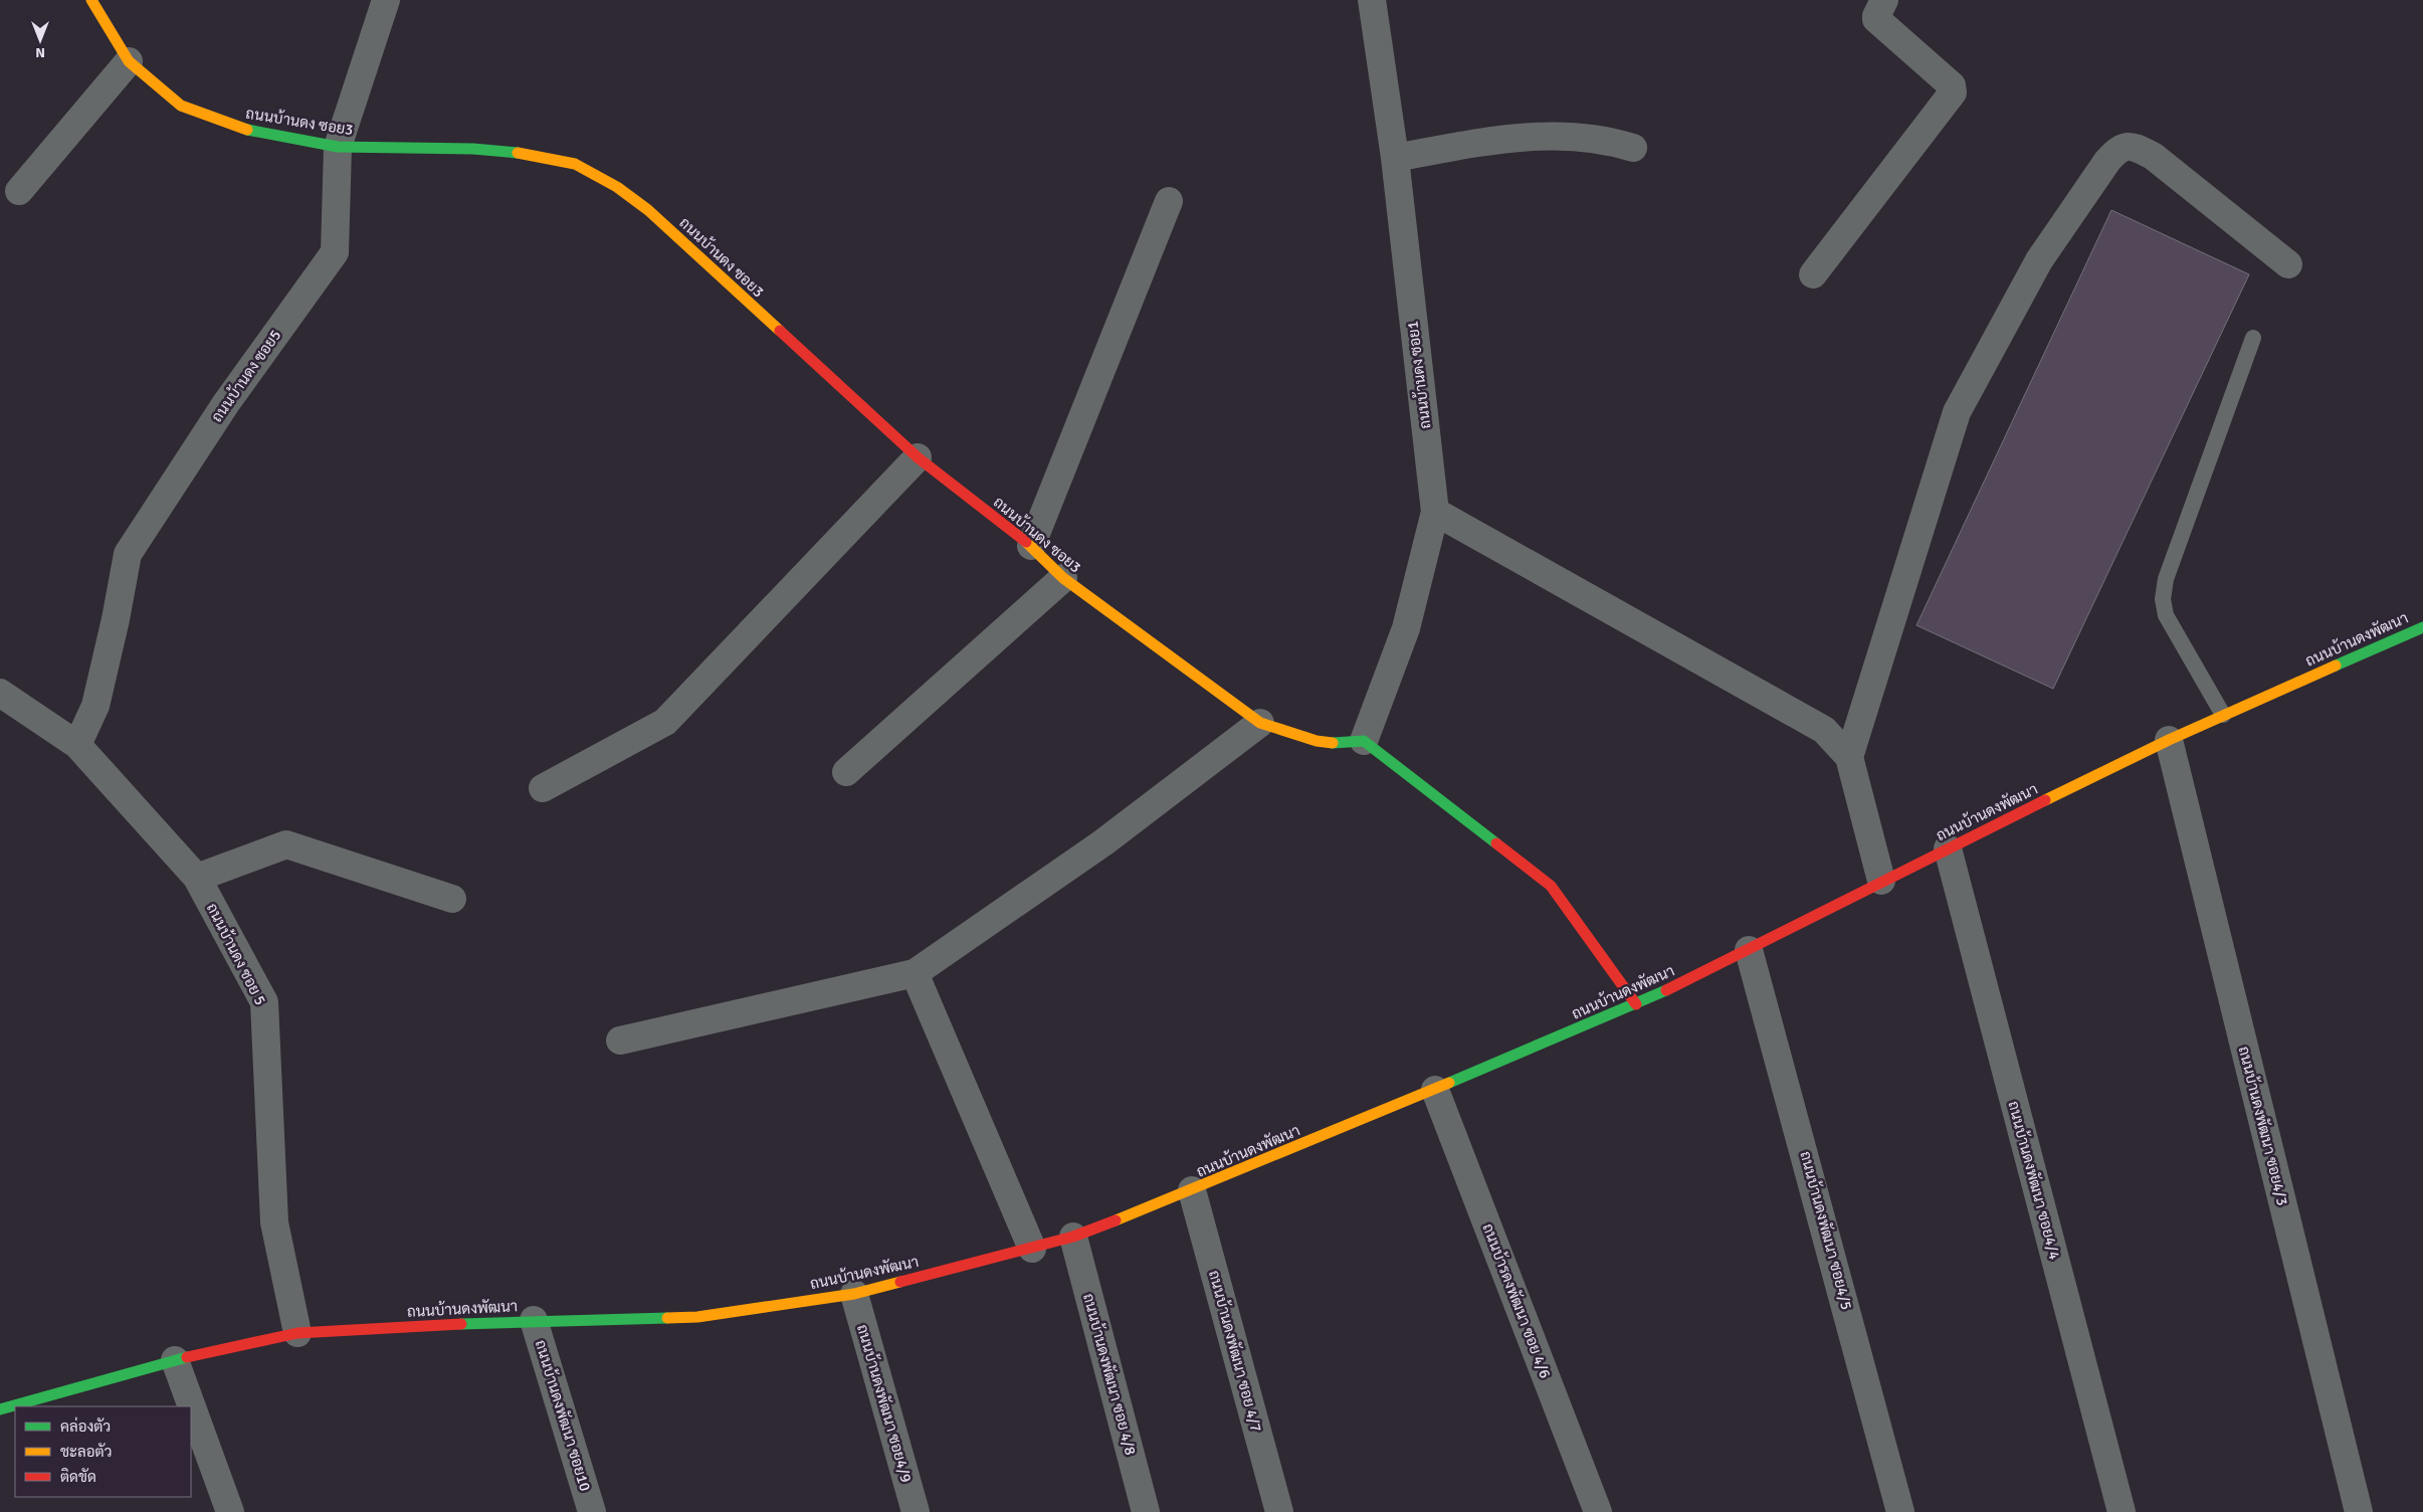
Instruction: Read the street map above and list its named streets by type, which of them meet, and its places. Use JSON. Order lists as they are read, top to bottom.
{
  "streets": {
    "street": [
      "ถนนบ้านดง ซอย3",
      "ถนนบ้านดง ซอย1",
      "ถนนบ้านดง ซอย5",
      "ถนนบ้านดงพัฒนา",
      "ถนนบ้านดง ซอย 5",
      "ถนนบ้านดงพัฒนา ซอย4/3",
      "ถนนบ้านดงพัฒนา ซอย4/4",
      "ถนนบ้านดงพัฒนา ซอย4/5",
      "ถนนบ้ารดงพัฒนา ซอย 4/6",
      "ถนนบ้านดงพัฒนา ซอย 4/7",
      "ถนนบ้านดงพัฒนา ซอย 4/8",
      "ถนนบ้านดงพัฒนา ซอย4/9",
      "ถนนบ้านดงพัฒนา ซอย10"
    ]
  },
  "crossings": [
    ["ถนนบ้านดง ซอย3", "ถนนบ้านดง ซอย1"],
    ["ถนนบ้านดง ซอย3", "ถนนบ้านดง ซอย5"],
    ["ถนนบ้านดง ซอย5", "ถนนบ้านดง ซอย 5"],
    ["ถนนบ้านดงพัฒนา", "ถนนบ้านดง ซอย 5"],
    ["ถนนบ้านดงพัฒนา", "ถนนบ้านดงพัฒนา ซอย4/3"],
    ["ถนนบ้านดงพัฒนา", "ถนนบ้านดงพัฒนา ซอย4/4"],
    ["ถนนบ้านดงพัฒนา", "ถนนบ้านดงพัฒนา ซอย4/5"],
    ["ถนนบ้านดงพัฒนา", "ถนนบ้ารดงพัฒนา ซอย 4/6"],
    ["ถนนบ้านดงพัฒนา", "ถนนบ้านดงพัฒนา ซอย 4/7"],
    ["ถนนบ้านดงพัฒนา", "ถนนบ้านดงพัฒนา ซอย 4/8"],
    ["ถนนบ้านดงพัฒนา", "ถนนบ้านดงพัฒนา ซอย4/9"],
    ["ถนนบ้านดงพัฒนา", "ถนนบ้านดงพัฒนา ซอย10"]
  ],
  "legend": ["คล่องตัว", "ชะลอตัว", "ติดขัด"],
  "north": "bottom"
}
